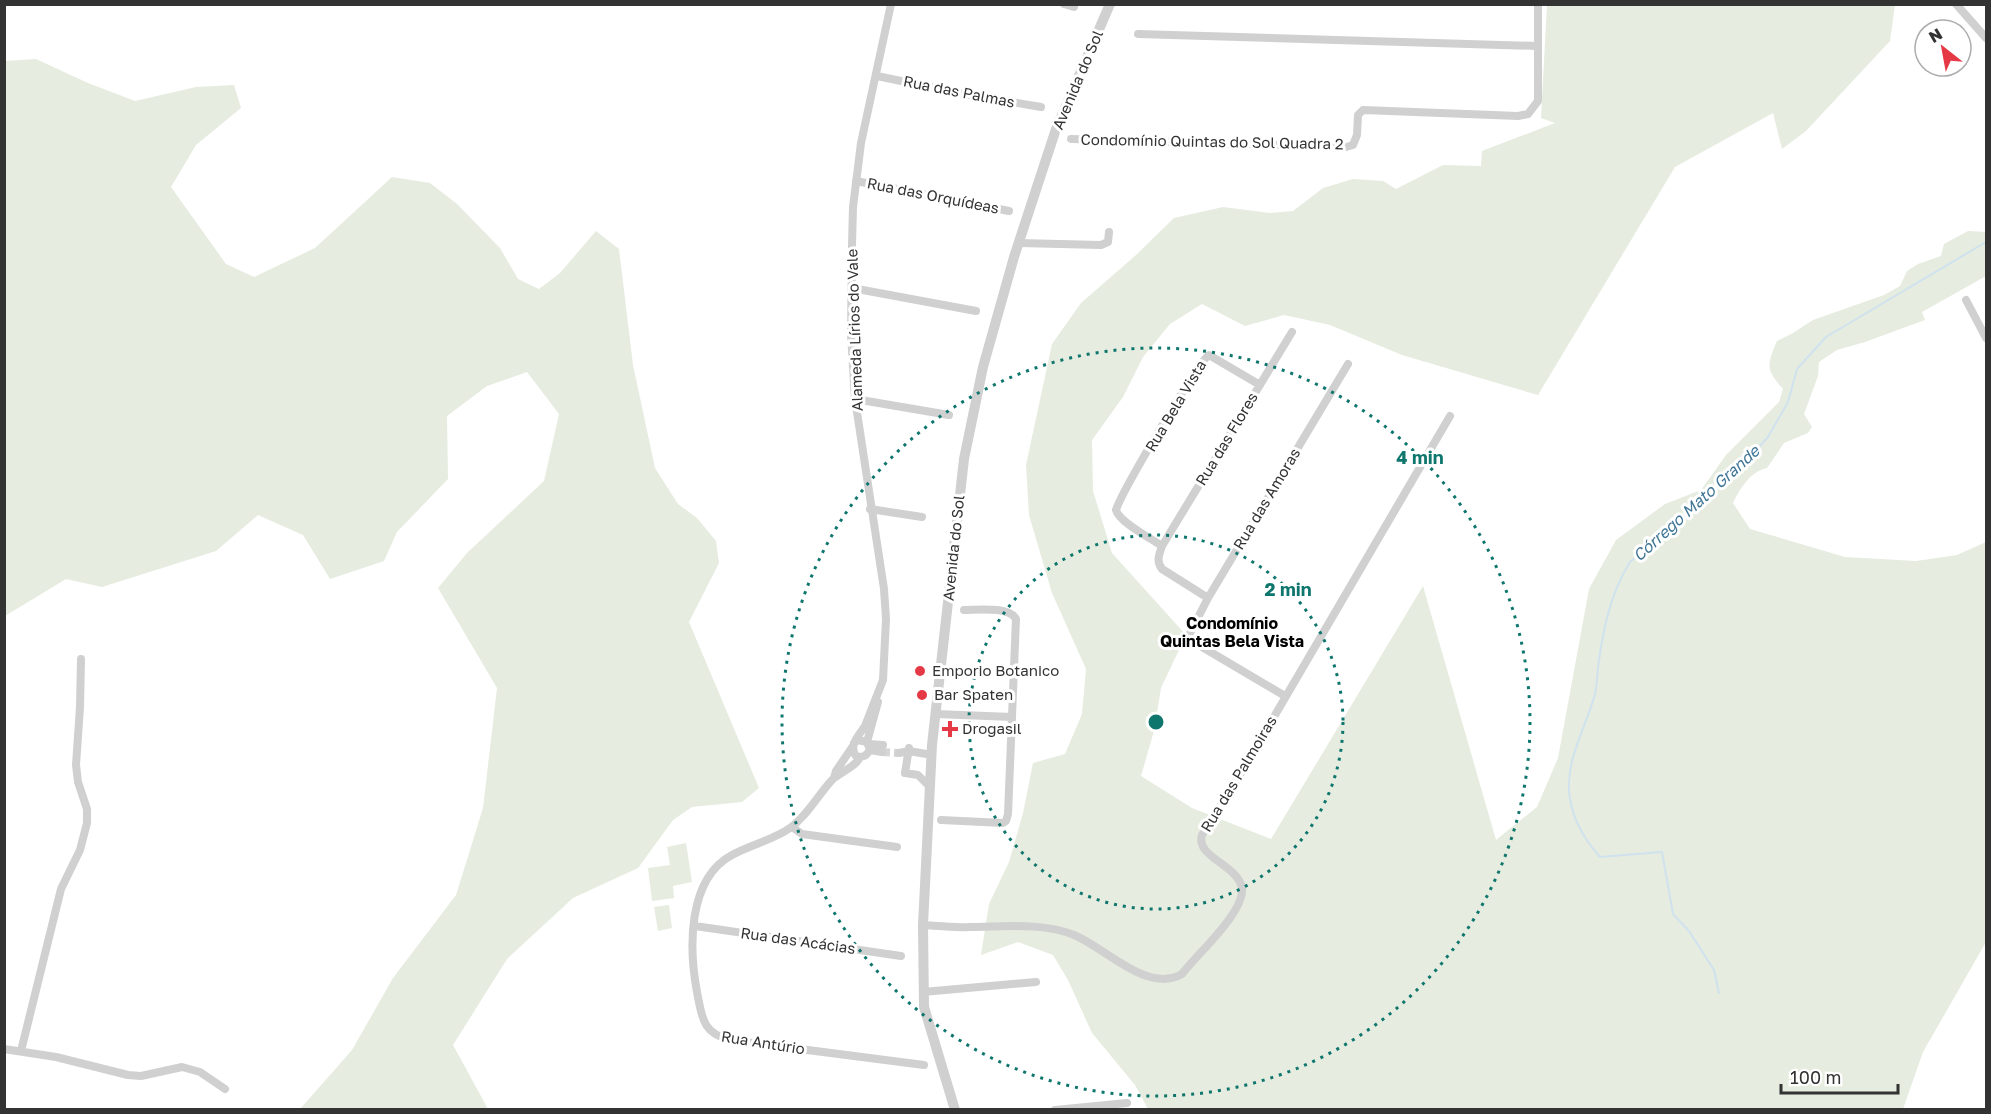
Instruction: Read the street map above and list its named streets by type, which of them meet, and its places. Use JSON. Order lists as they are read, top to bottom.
{
  "streets": {
    "street": [
      "Avenida do Sol",
      "Rua das Palmas",
      "Condomínio Quintas do Sol Quadra 2",
      "Rua das Orquídeas",
      "Alameda Lírios do Vale",
      "Rua Bela Vista",
      "Rua das Flores",
      "Rua das Amoras",
      "Rua das Palmoiras",
      "Rua das Acácias",
      "Rua Antúrio"
    ]
  },
  "crossings": [
    ["Avenida do Sol", "Rua das Palmoiras"],
    ["Rua das Palmas", "Alameda Lírios do Vale"],
    ["Rua das Orquídeas", "Alameda Lírios do Vale"],
    ["Alameda Lírios do Vale", "Rua Antúrio"],
    ["Rua Bela Vista", "Rua das Flores"],
    ["Rua das Amoras", "Rua das Palmoiras"],
    ["Rua das Acácias", "Rua Antúrio"]
  ],
  "districts": ["Condomínio Quintas Bela Vista"],
  "water": ["Córrego Mato Grande"],
  "places": {
    "other": ["Emporio Botanico", "Bar Spaten"],
    "health": ["Drogasil"]
  },
  "scale_bar": "100 m",
  "north": "top left",
  "rings": ["4 min", "2 min"]
}
